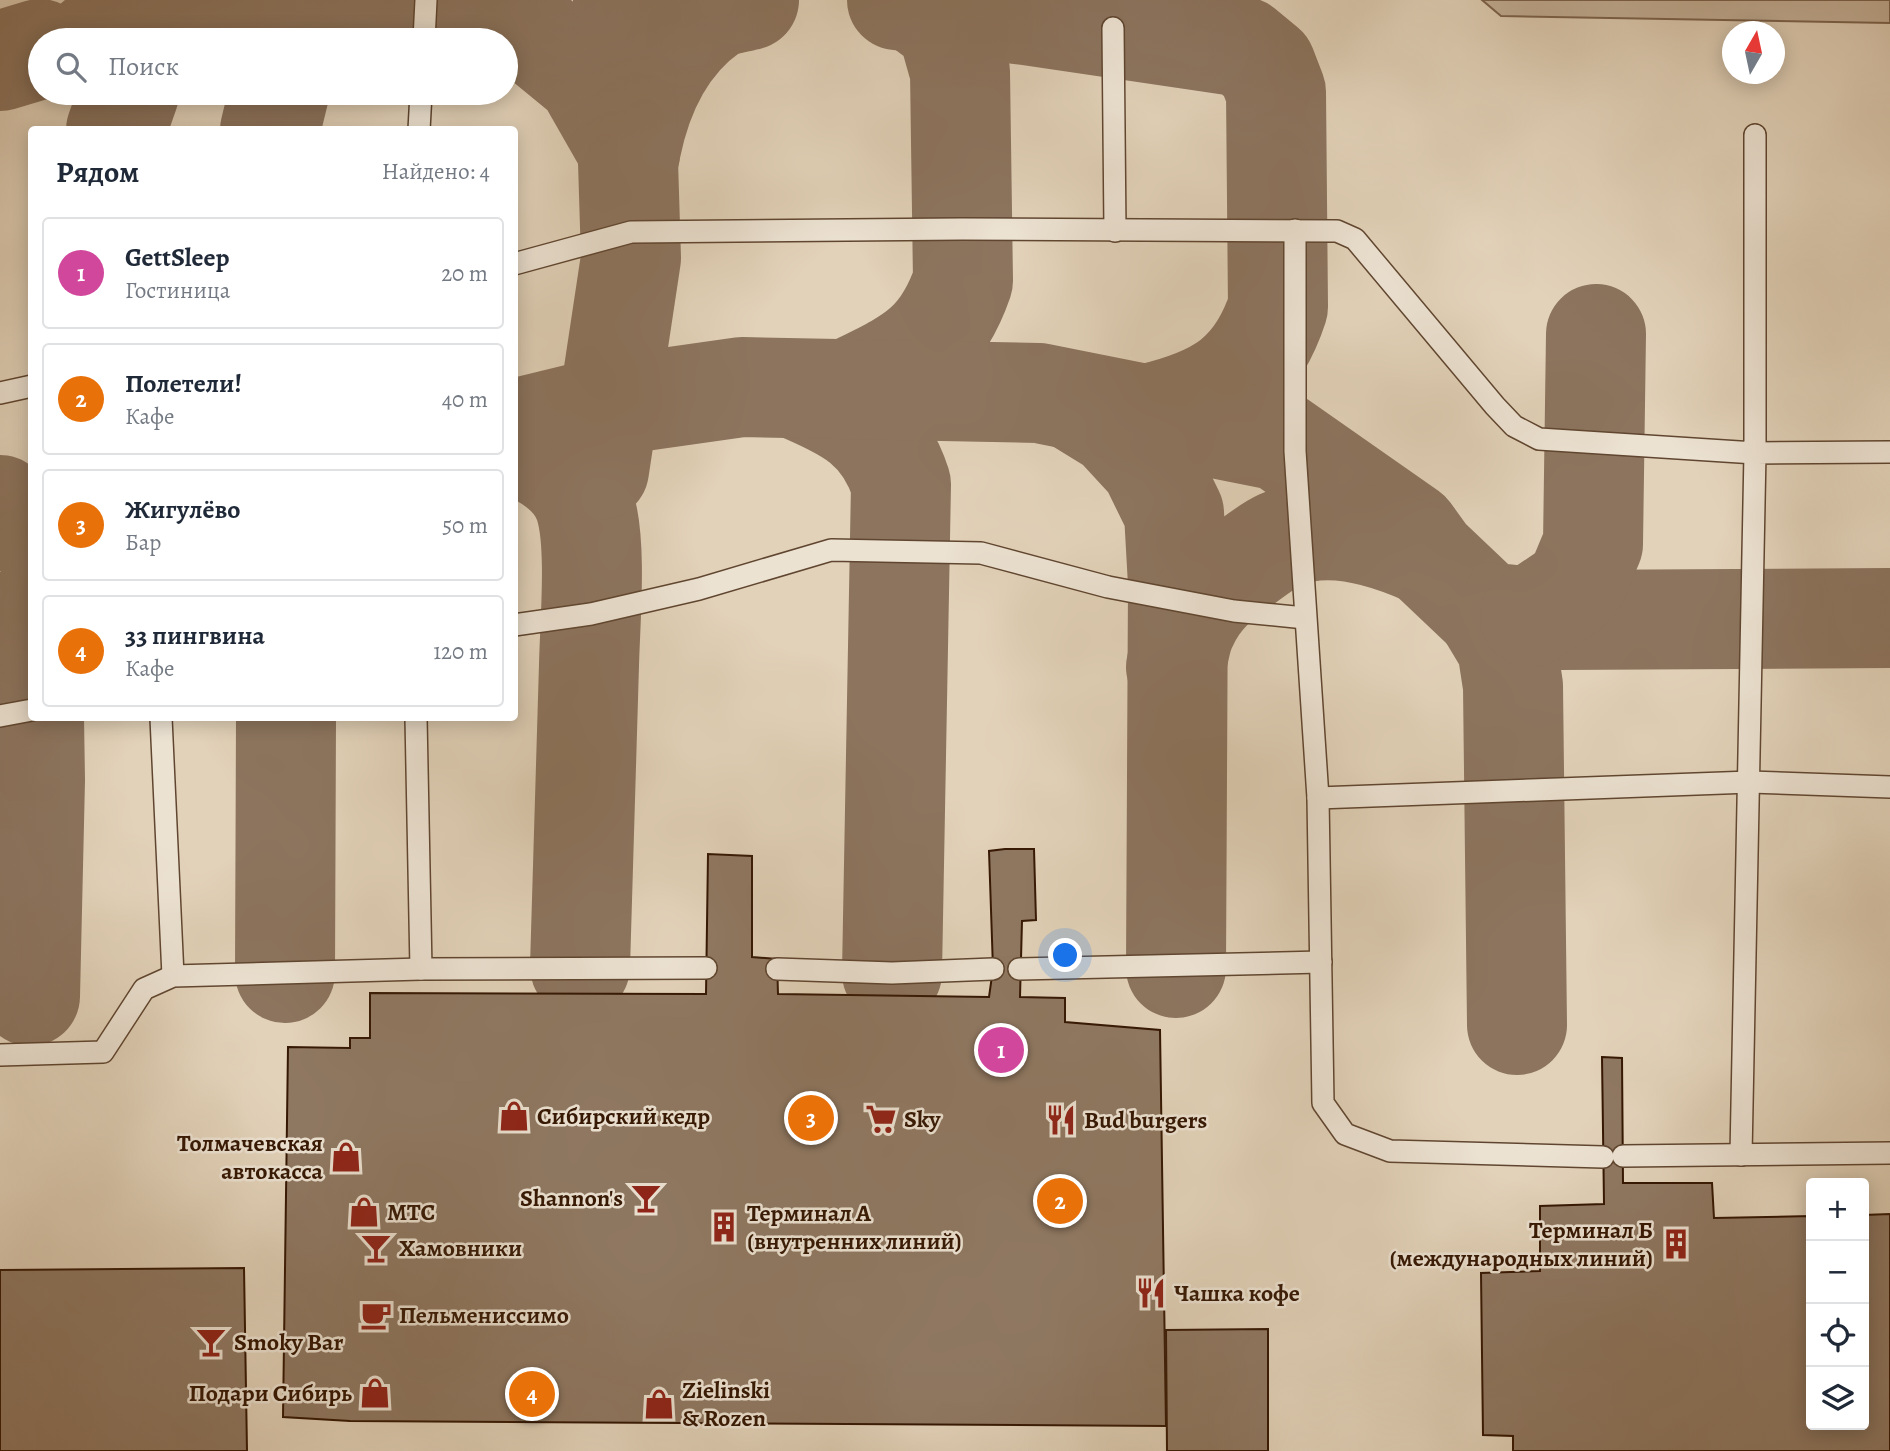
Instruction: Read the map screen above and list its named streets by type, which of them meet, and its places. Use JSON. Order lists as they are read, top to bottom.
{
  "places": {
    "shop": [
      "Сибирский кедр",
      "Толмачевская автокасса",
      "МТС",
      "Подари Сибирь",
      "Zielinski & Rozen"
    ],
    "supermarket": ["Sky"],
    "restaurant": ["Bud burgers", "Чашка кофе"],
    "bar": ["Shannon's", "Хамовники", "Smoky Bar"],
    "building": ["Терминал А (внутренних линий)", "Терминал Б (международных линий)"],
    "cafe": ["Пельмениссимо"]
  },
  "north": "top",
  "page": {
    "search": "Поиск",
    "heading": ["Рядом", "Найдено: 4"],
    "list": [
      {
        "mark": "1",
        "name": "GettSleep",
        "note": "Гостиница",
        "value": "20 m"
      },
      {
        "mark": "2",
        "name": "Полетели!",
        "note": "Кафе",
        "value": "40 m"
      },
      {
        "mark": "3",
        "name": "Жигулёво",
        "note": "Бар",
        "value": "50 m"
      },
      {
        "mark": "4",
        "name": "33 пингвина",
        "note": "Кафе",
        "value": "120 m"
      }
    ],
    "pins": [
      "1",
      "3",
      "2",
      "4"
    ],
    "map_buttons": ["+", "−"]
  }
}
